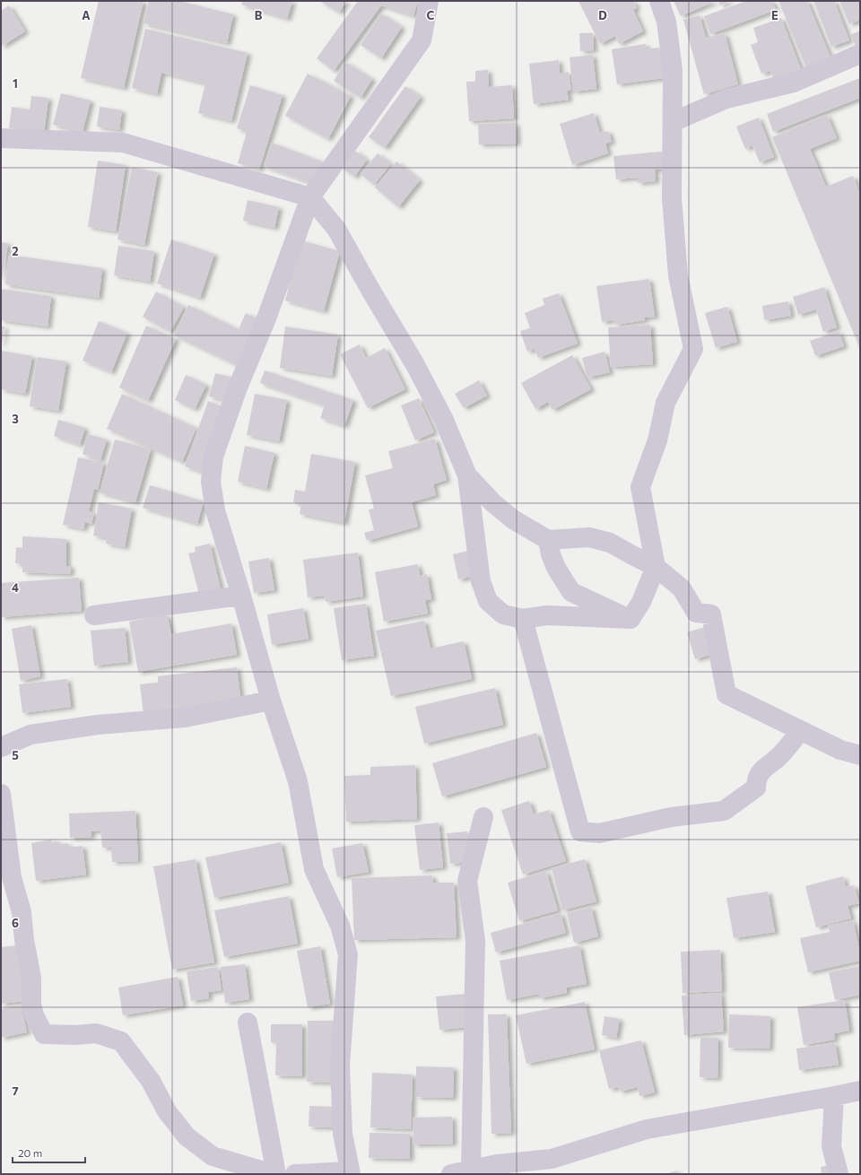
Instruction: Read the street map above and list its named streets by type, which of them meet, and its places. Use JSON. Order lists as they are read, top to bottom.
{
  "scale_bar": "20 m",
  "grid": {
    "columns": [
      "A",
      "B",
      "C",
      "D",
      "E"
    ],
    "rows": [
      "1",
      "2",
      "3",
      "4",
      "5",
      "6",
      "7"
    ]
  }
}
